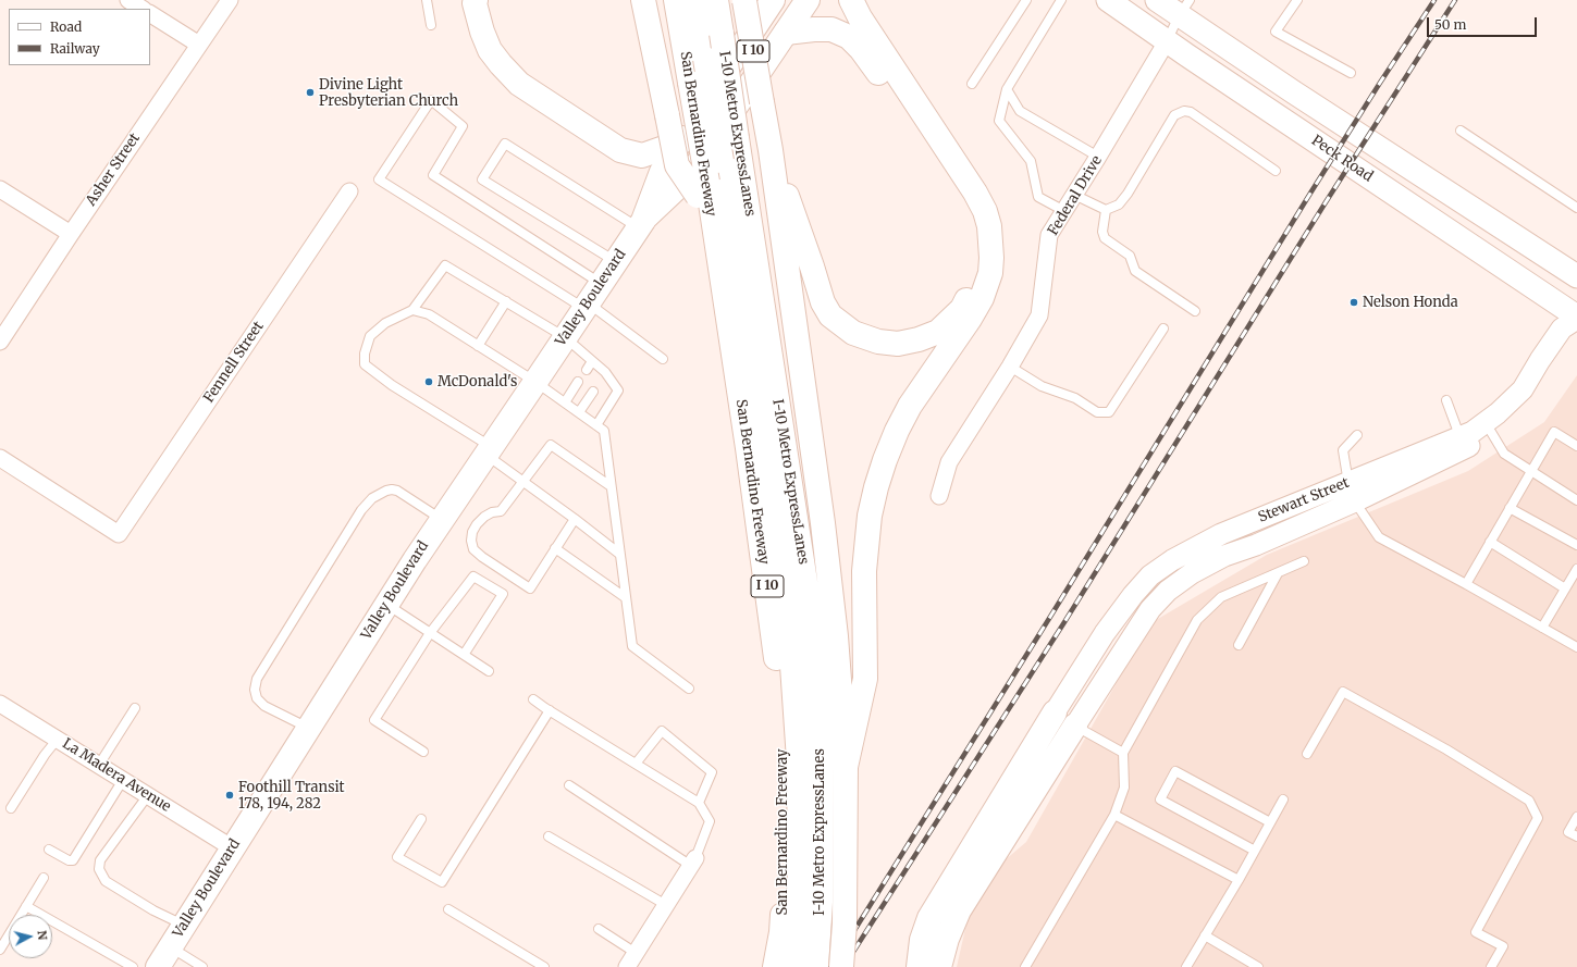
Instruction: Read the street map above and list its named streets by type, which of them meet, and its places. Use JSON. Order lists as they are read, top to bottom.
{
  "streets": {
    "main road": [
      "I 10",
      "San Bernardino Freeway",
      "I-10 Metro ExpressLanes",
      "Peck Road",
      "Valley Boulevard"
    ],
    "street": [
      "Asher Street",
      "Federal Drive",
      "Fennell Street",
      "Stewart Street",
      "La Madera Avenue"
    ]
  },
  "crossings": [
    ["Peck Road", "Federal Drive"],
    ["Peck Road", "Stewart Street"],
    ["Valley Boulevard", "La Madera Avenue"]
  ],
  "places": [
    "Divine Light Presbyterian Church",
    "Nelson Honda",
    "McDonald's",
    "Foothill Transit 178, 194, 282"
  ],
  "legend": ["Road", "Railway"],
  "scale_bar": "50 m",
  "north": "right"
}
